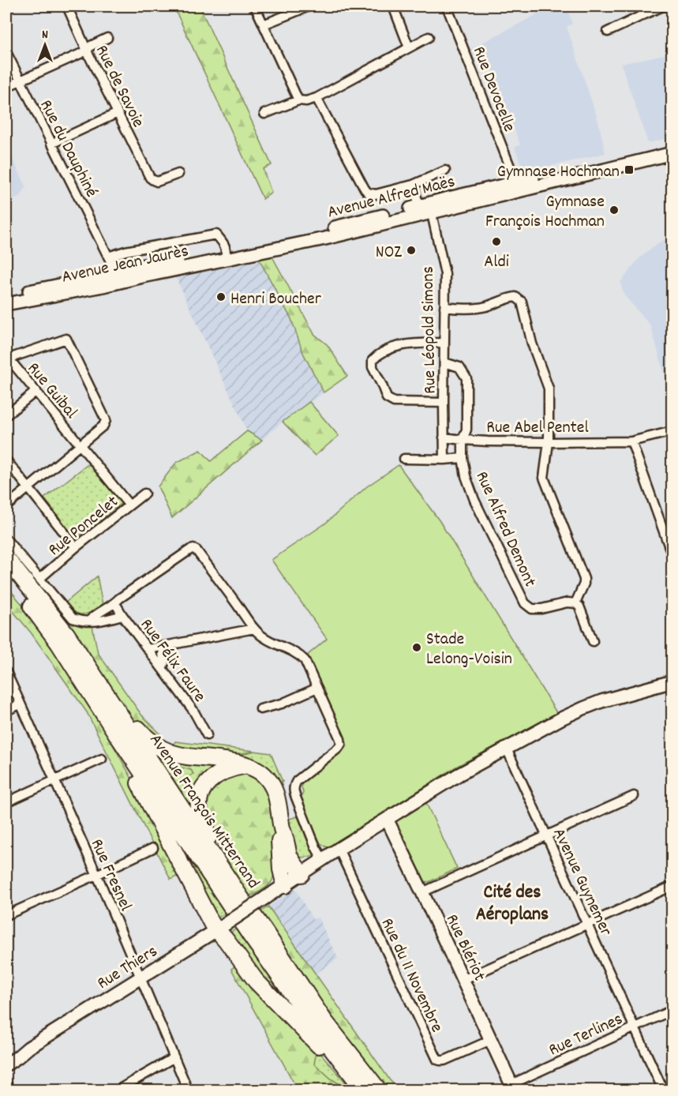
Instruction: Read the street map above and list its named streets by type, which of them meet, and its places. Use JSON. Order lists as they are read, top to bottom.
{
  "streets": {
    "highway": ["Avenue François Mitterrand"],
    "main road": [
      "Avenue Alfred Maës",
      "Avenue Jean Jaurès",
      "Rue Blériot",
      "Rue Thiers"
    ],
    "street": [
      "Rue de Savoie",
      "Rue Devocelle",
      "Rue du Dauphiné",
      "Rue Léopold Simons",
      "Rue Guibal",
      "Rue Abel Pentel",
      "Rue Poncelet",
      "Rue Alfred Demont",
      "Rue Félix Faure",
      "Rue Fresnel",
      "Avenue Guynemer",
      "Rue du 11 Novembre",
      "Rue Terlines"
    ]
  },
  "crossings": [
    ["Rue Devocelle", "Avenue Alfred Maës"],
    ["Rue du Dauphiné", "Avenue Alfred Maës"],
    ["Rue du Dauphiné", "Avenue Jean Jaurès"],
    ["Avenue Alfred Maës", "Avenue Jean Jaurès"],
    ["Avenue Alfred Maës", "Rue Léopold Simons"],
    ["Rue Léopold Simons", "Rue Abel Pentel"],
    ["Rue Léopold Simons", "Rue Alfred Demont"],
    ["Rue Guibal", "Rue Poncelet"],
    ["Rue Abel Pentel", "Rue Alfred Demont"],
    ["Rue Fresnel", "Rue Thiers"],
    ["Avenue Guynemer", "Rue Thiers"],
    ["Avenue Guynemer", "Rue Terlines"],
    ["Rue Blériot", "Rue Thiers"],
    ["Rue Blériot", "Rue du 11 Novembre"],
    ["Rue Blériot", "Rue Terlines"],
    ["Rue Thiers", "Rue du 11 Novembre"]
  ],
  "districts": ["Cité des Aéroplans"],
  "places": {
    "transit": ["Gymnase Hochman"],
    "other": [
      "Gymnase François Hochman",
      "Aldi",
      "NOZ",
      "Henri Boucher",
      "Stade Lelong-Voisin"
    ]
  },
  "north": "top"
}
